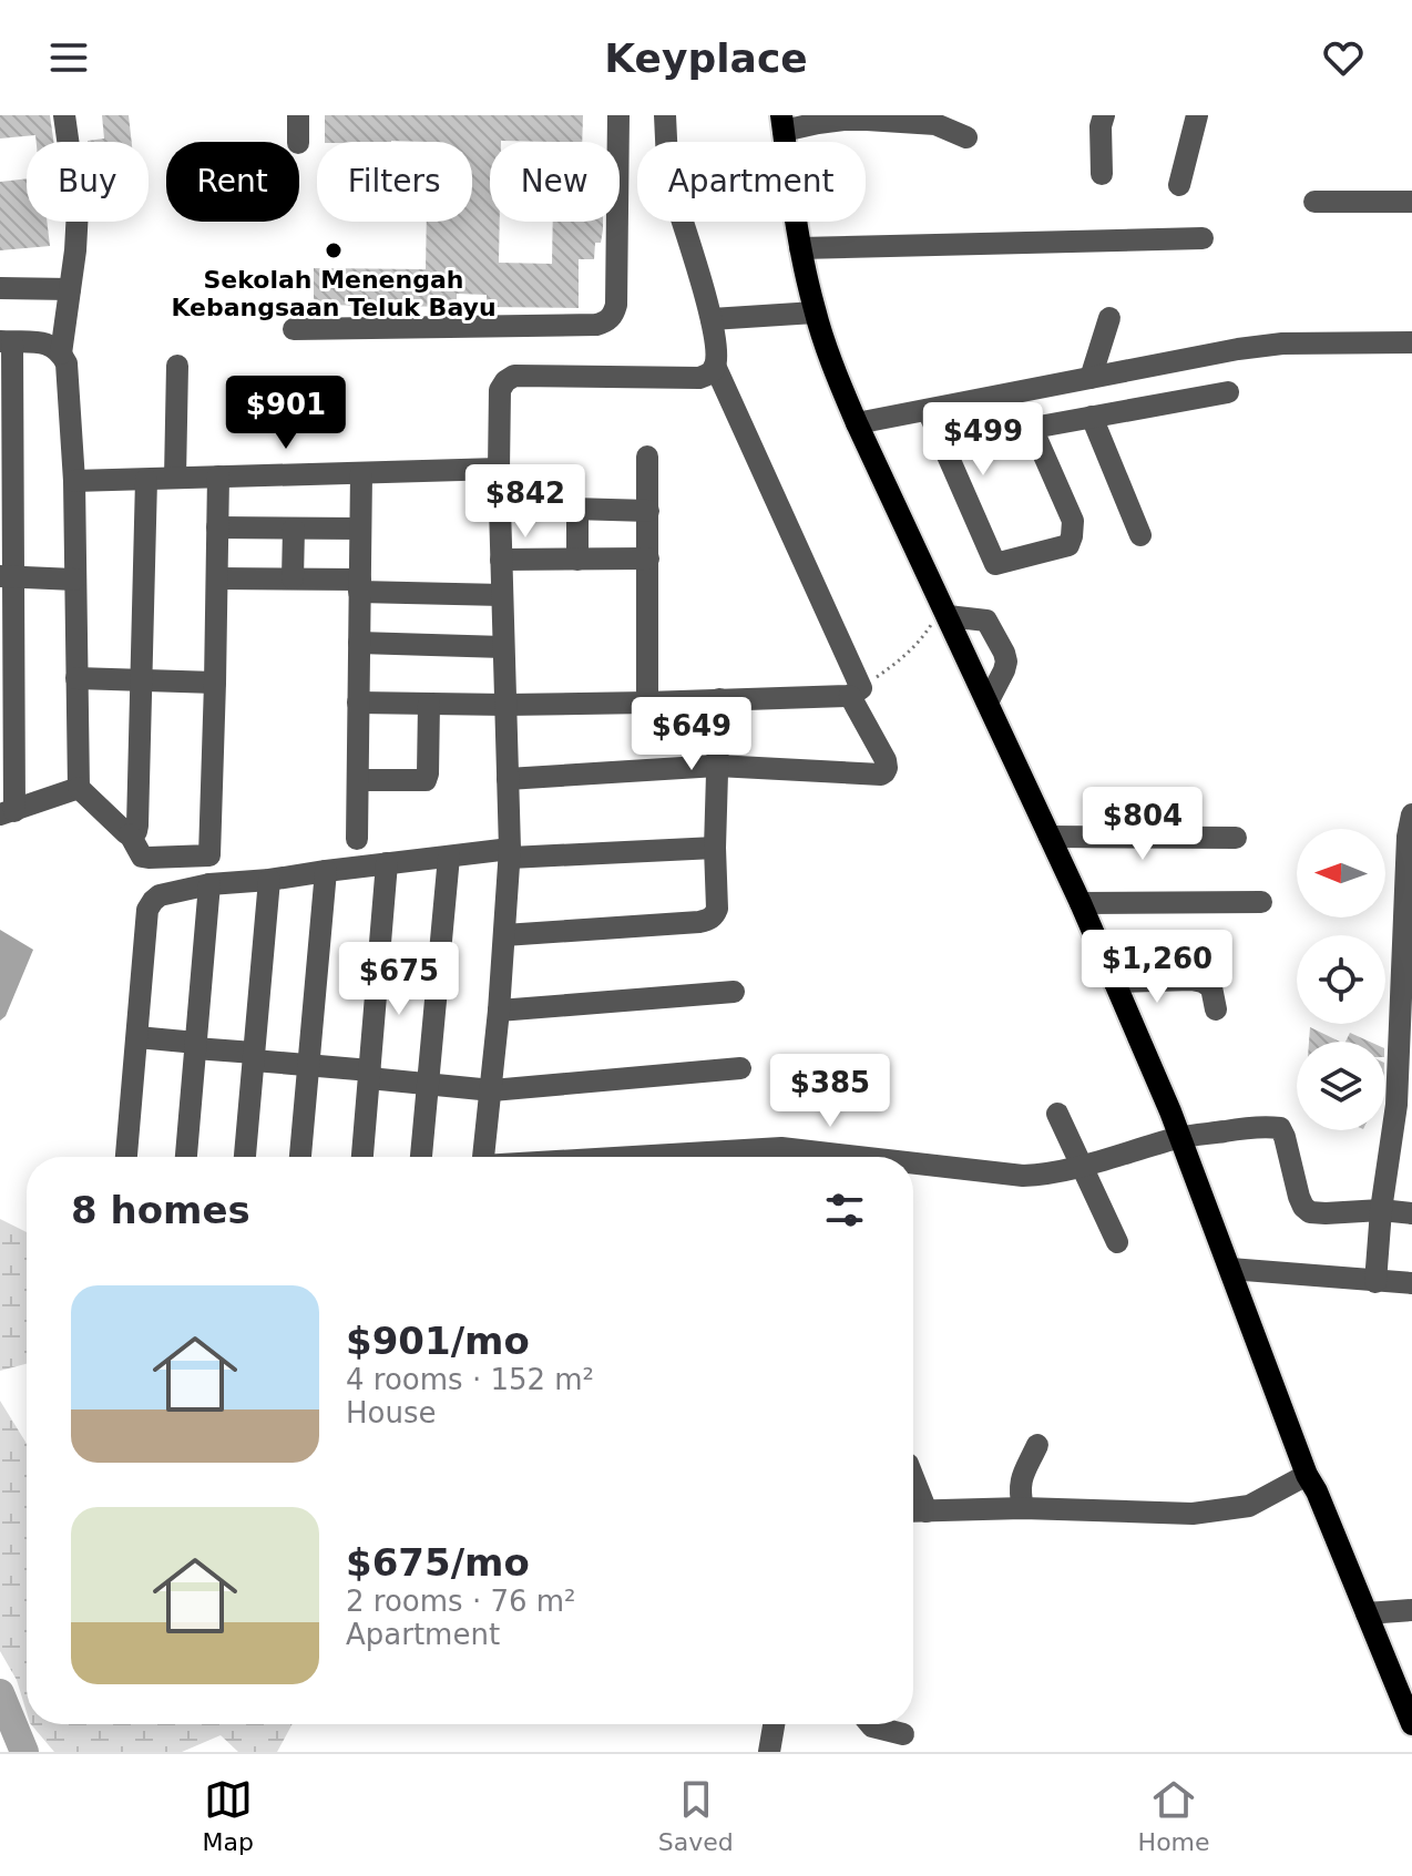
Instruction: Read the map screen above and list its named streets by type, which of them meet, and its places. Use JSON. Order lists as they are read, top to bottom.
{
  "places": ["Sekolah Menengah Kebangsaan Teluk Bayu"],
  "north": "left",
  "page": {
    "header": "Keyplace",
    "chip": [
      "Buy",
      "Rent",
      "Filters",
      "New",
      "Apartment"
    ],
    "price": [
      "$901",
      "$499",
      "$842",
      "$649",
      "$804",
      "$1,260",
      "$675",
      "$385"
    ],
    "heading": "8 homes",
    "list": [
      {
        "name": "$901/mo",
        "note": "4 rooms · 152 m² · House"
      },
      {
        "name": "$675/mo",
        "note": "2 rooms · 76 m² · Apartment"
      }
    ],
    "tabs": ["Map", "Saved", "Home"]
  }
}
